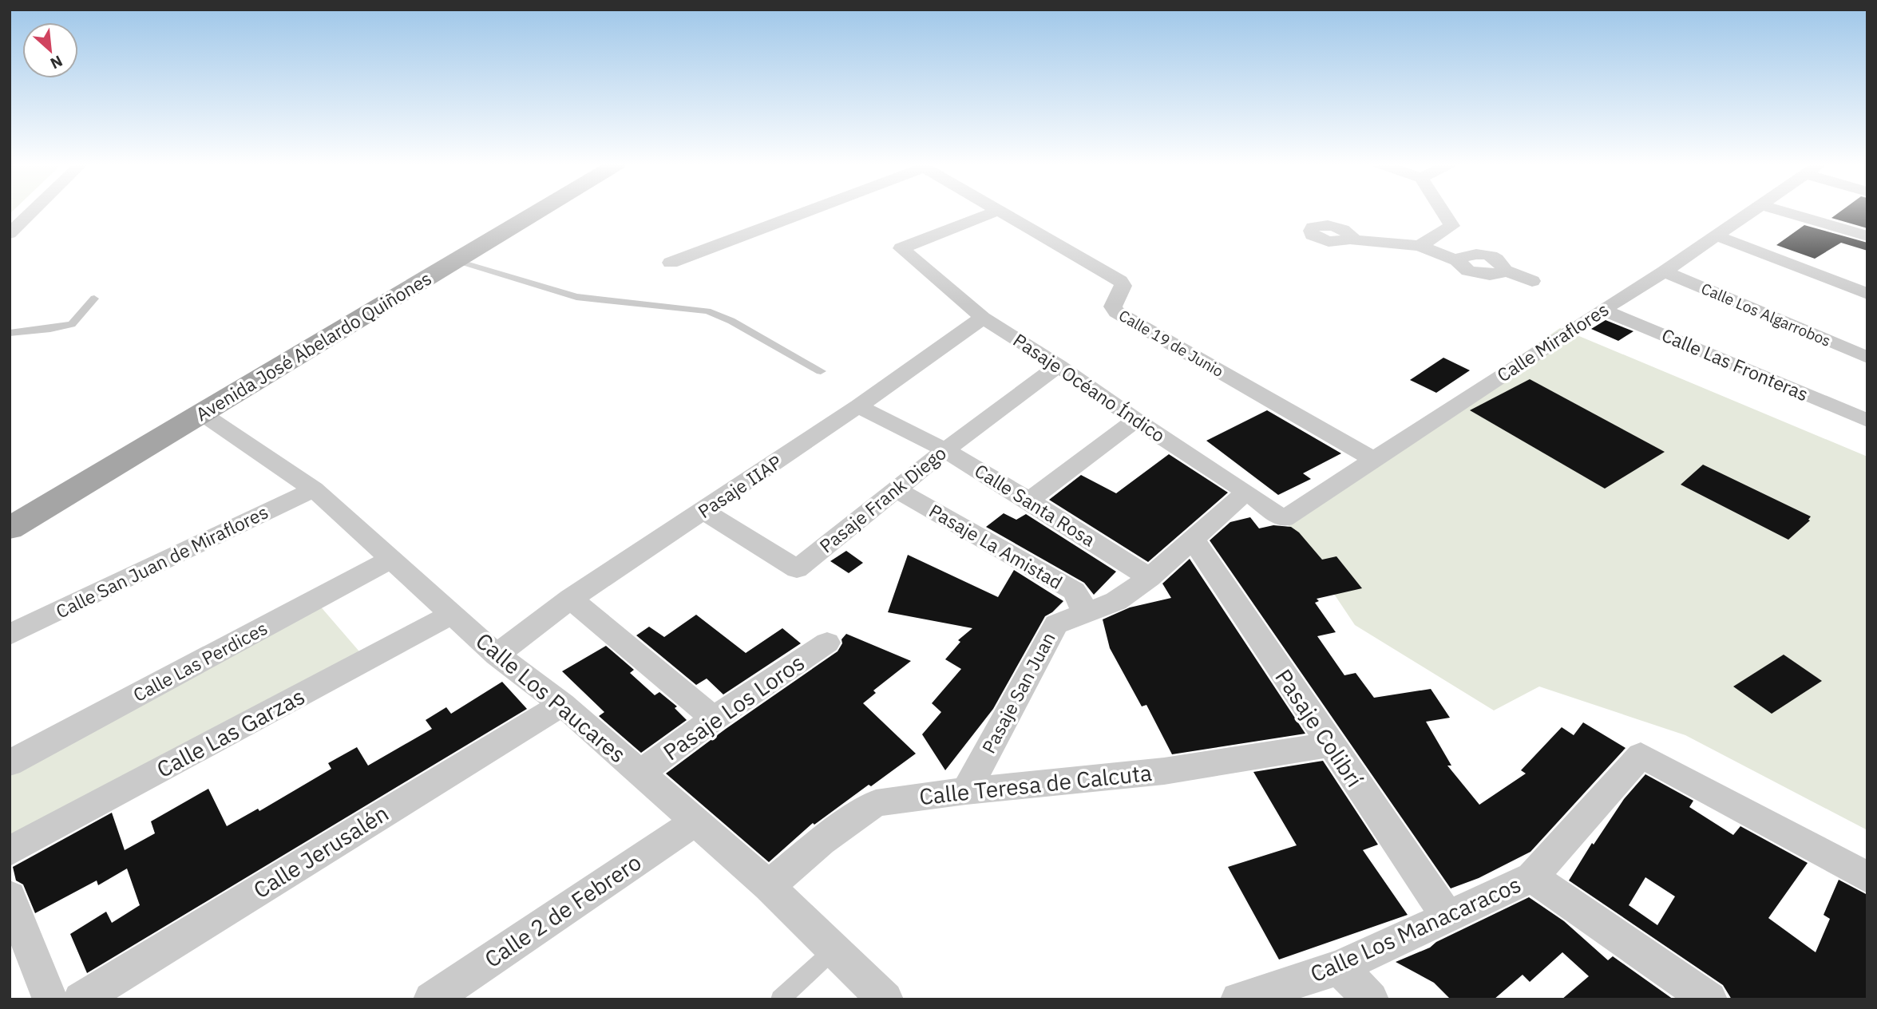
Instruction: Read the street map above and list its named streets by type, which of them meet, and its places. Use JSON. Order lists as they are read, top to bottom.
{
  "streets": {
    "main road": ["Avenida José Abelardo Quiñones"],
    "street": [
      "Calle Los Algarrobos",
      "Calle Miraflores",
      "Calle 19 de Junio",
      "Calle Las Fronteras",
      "Pasaje Océano Índico",
      "Pasaje IIAP",
      "Pasaje Frank Diego",
      "Calle Santa Rosa",
      "Pasaje La Amistad",
      "Calle San Juan de Miraflores",
      "Calle Las Perdices",
      "Pasaje San Juan",
      "Calle Los Paucares",
      "Pasaje Los Loros",
      "Pasaje Colibrí",
      "Calle Las Garzas",
      "Calle Teresa de Calcuta",
      "Calle Jerusalén",
      "Calle 2 de Febrero",
      "Calle Los Manacaracos"
    ]
  },
  "crossings": [
    ["Calle Los Algarrobos", "Calle Miraflores"],
    ["Calle Miraflores", "Calle 19 de Junio"],
    ["Calle Miraflores", "Calle Las Fronteras"],
    ["Calle Miraflores", "Pasaje Océano Índico"],
    ["Avenida José Abelardo Quiñones", "Calle Los Paucares"],
    ["Pasaje Océano Índico", "Pasaje IIAP"],
    ["Pasaje Océano Índico", "Pasaje Frank Diego"],
    ["Pasaje Océano Índico", "Pasaje San Juan"],
    ["Pasaje IIAP", "Pasaje Frank Diego"],
    ["Pasaje IIAP", "Calle Santa Rosa"],
    ["Pasaje IIAP", "Calle Los Paucares"],
    ["Pasaje Frank Diego", "Calle Santa Rosa"],
    ["Pasaje Frank Diego", "Pasaje La Amistad"],
    ["Calle Santa Rosa", "Pasaje San Juan"],
    ["Pasaje La Amistad", "Pasaje San Juan"],
    ["Calle San Juan de Miraflores", "Calle Los Paucares"],
    ["Calle Las Perdices", "Calle Los Paucares"],
    ["Pasaje San Juan", "Pasaje Colibrí"],
    ["Pasaje San Juan", "Calle Teresa de Calcuta"],
    ["Calle Los Paucares", "Pasaje Los Loros"],
    ["Calle Los Paucares", "Calle Las Garzas"],
    ["Calle Los Paucares", "Calle Teresa de Calcuta"],
    ["Calle Los Paucares", "Calle Jerusalén"],
    ["Calle Los Paucares", "Calle 2 de Febrero"],
    ["Pasaje Colibrí", "Calle Teresa de Calcuta"],
    ["Pasaje Colibrí", "Calle Los Manacaracos"]
  ],
  "north": "bottom right"
}
